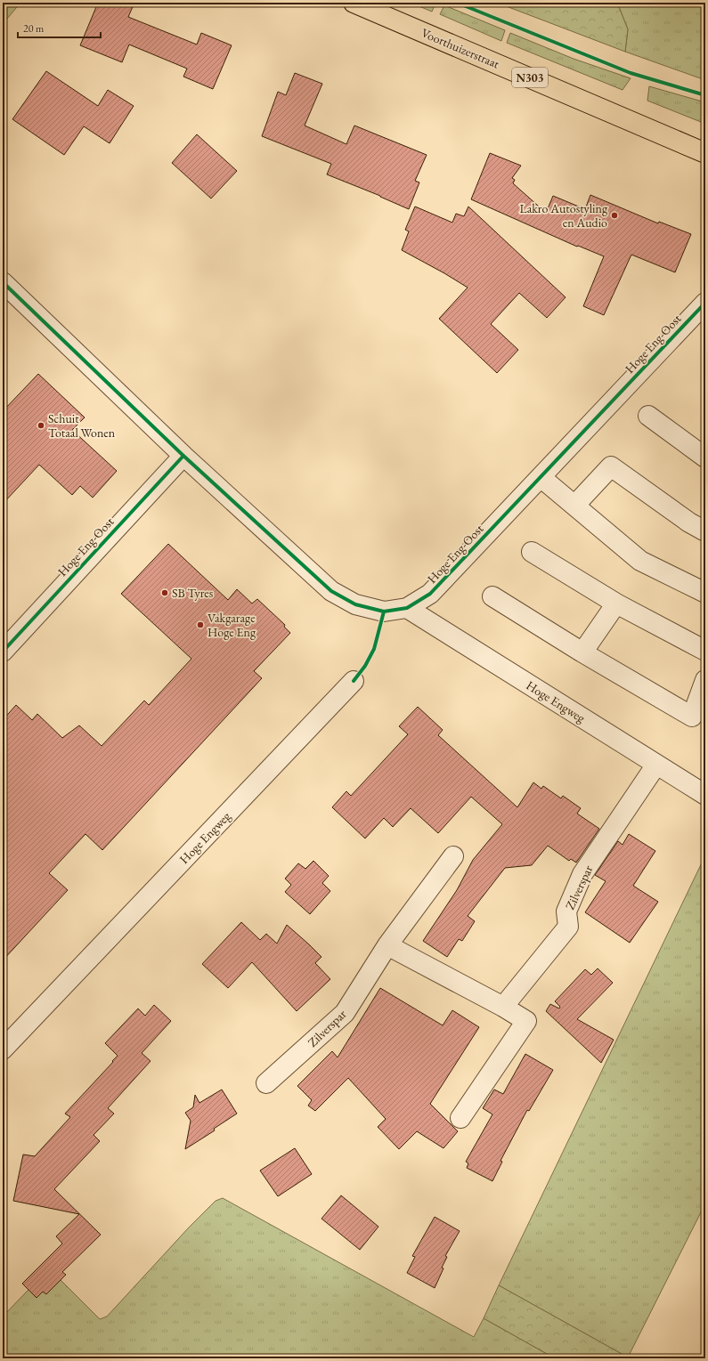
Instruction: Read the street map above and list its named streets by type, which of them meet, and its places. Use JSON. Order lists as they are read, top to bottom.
{
  "streets": {
    "main road": ["Voorthuizerstraat", "N303"],
    "street": ["Hoge Eng-Oost", "Hoge Engweg", "Zilverspar"]
  },
  "crossings": [
    ["Hoge Eng-Oost", "Hoge Engweg"],
    ["Hoge Engweg", "Zilverspar"]
  ],
  "places": [
    "Lakro Autostyling en Audio",
    "Schuit Totaal Wonen",
    "SB Tyres",
    "Vakgarage Hoge Eng"
  ],
  "scale_bar": "20 m"
}
